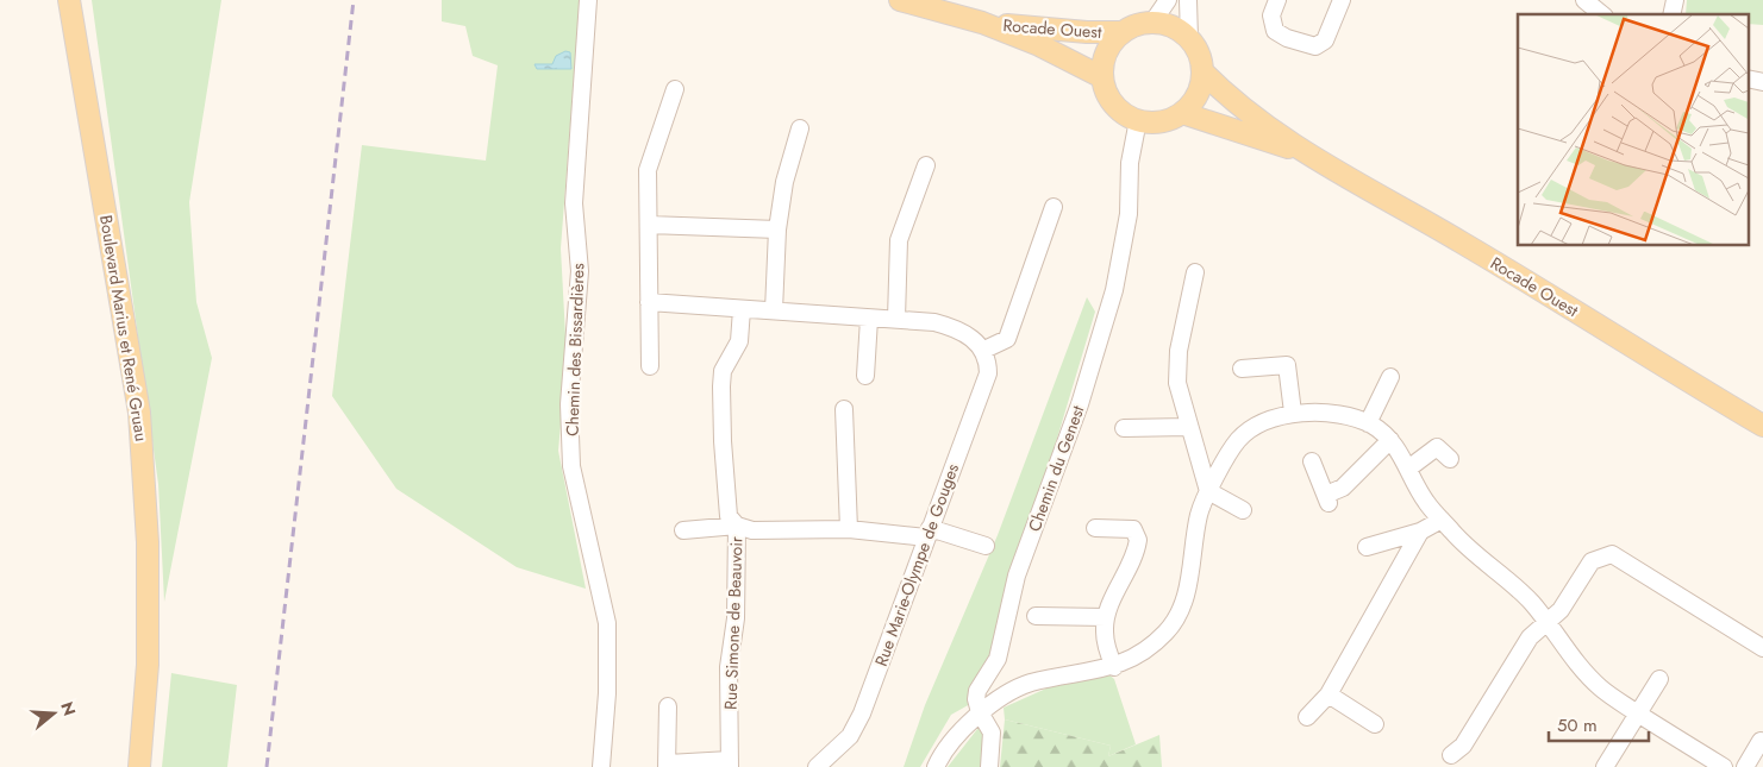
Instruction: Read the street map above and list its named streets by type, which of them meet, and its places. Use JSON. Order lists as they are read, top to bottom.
{
  "streets": {
    "main road": ["Rocade Ouest", "Boulevard Marius et René Gruau"],
    "street": [
      "Chemin des Bissardières",
      "Chemin du Genest",
      "Rue Marie-Olympe de Gouges",
      "Rue Simone de Beauvoir"
    ]
  },
  "crossings": [
    ["Rocade Ouest", "Chemin du Genest"]
  ],
  "scale_bar": "50 m",
  "north": "right"
}
